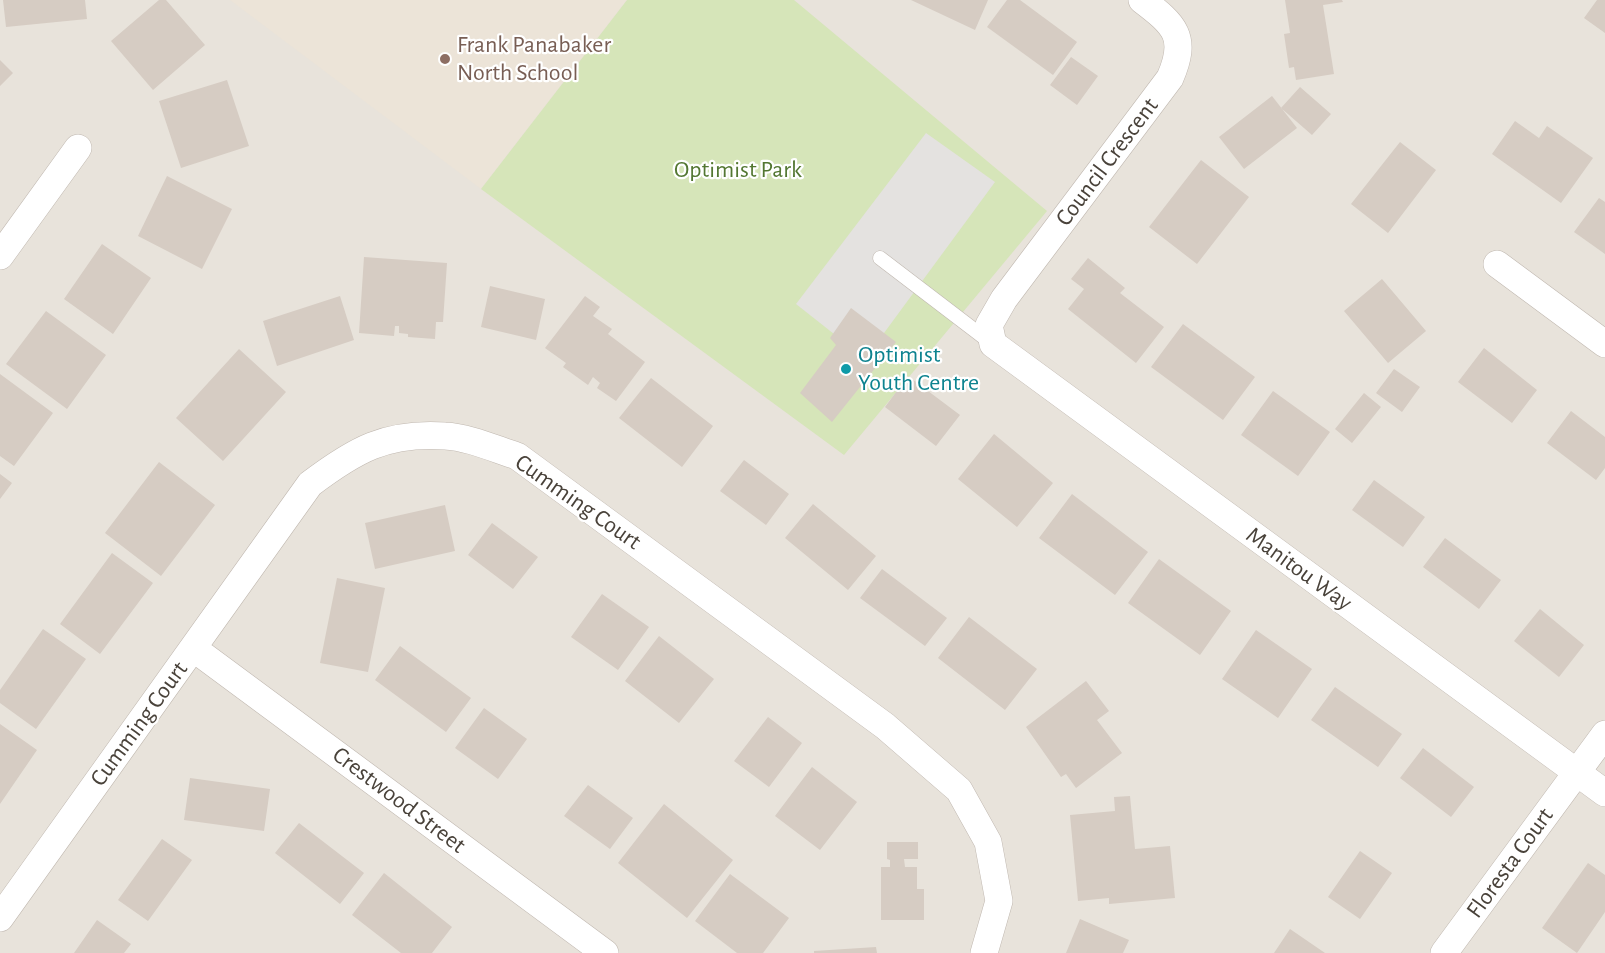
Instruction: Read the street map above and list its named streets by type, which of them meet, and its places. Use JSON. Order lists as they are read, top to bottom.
{
  "streets": {
    "street": [
      "Council Crescent",
      "Cumming Court",
      "Manitou Way",
      "Crestwood Street",
      "Floresta Court"
    ]
  },
  "crossings": [
    ["Council Crescent", "Manitou Way"],
    ["Cumming Court", "Crestwood Street"],
    ["Manitou Way", "Floresta Court"]
  ],
  "parks": ["Optimist Park"],
  "places": ["Frank Panabaker North School", "Optimist Youth Centre"]
}
